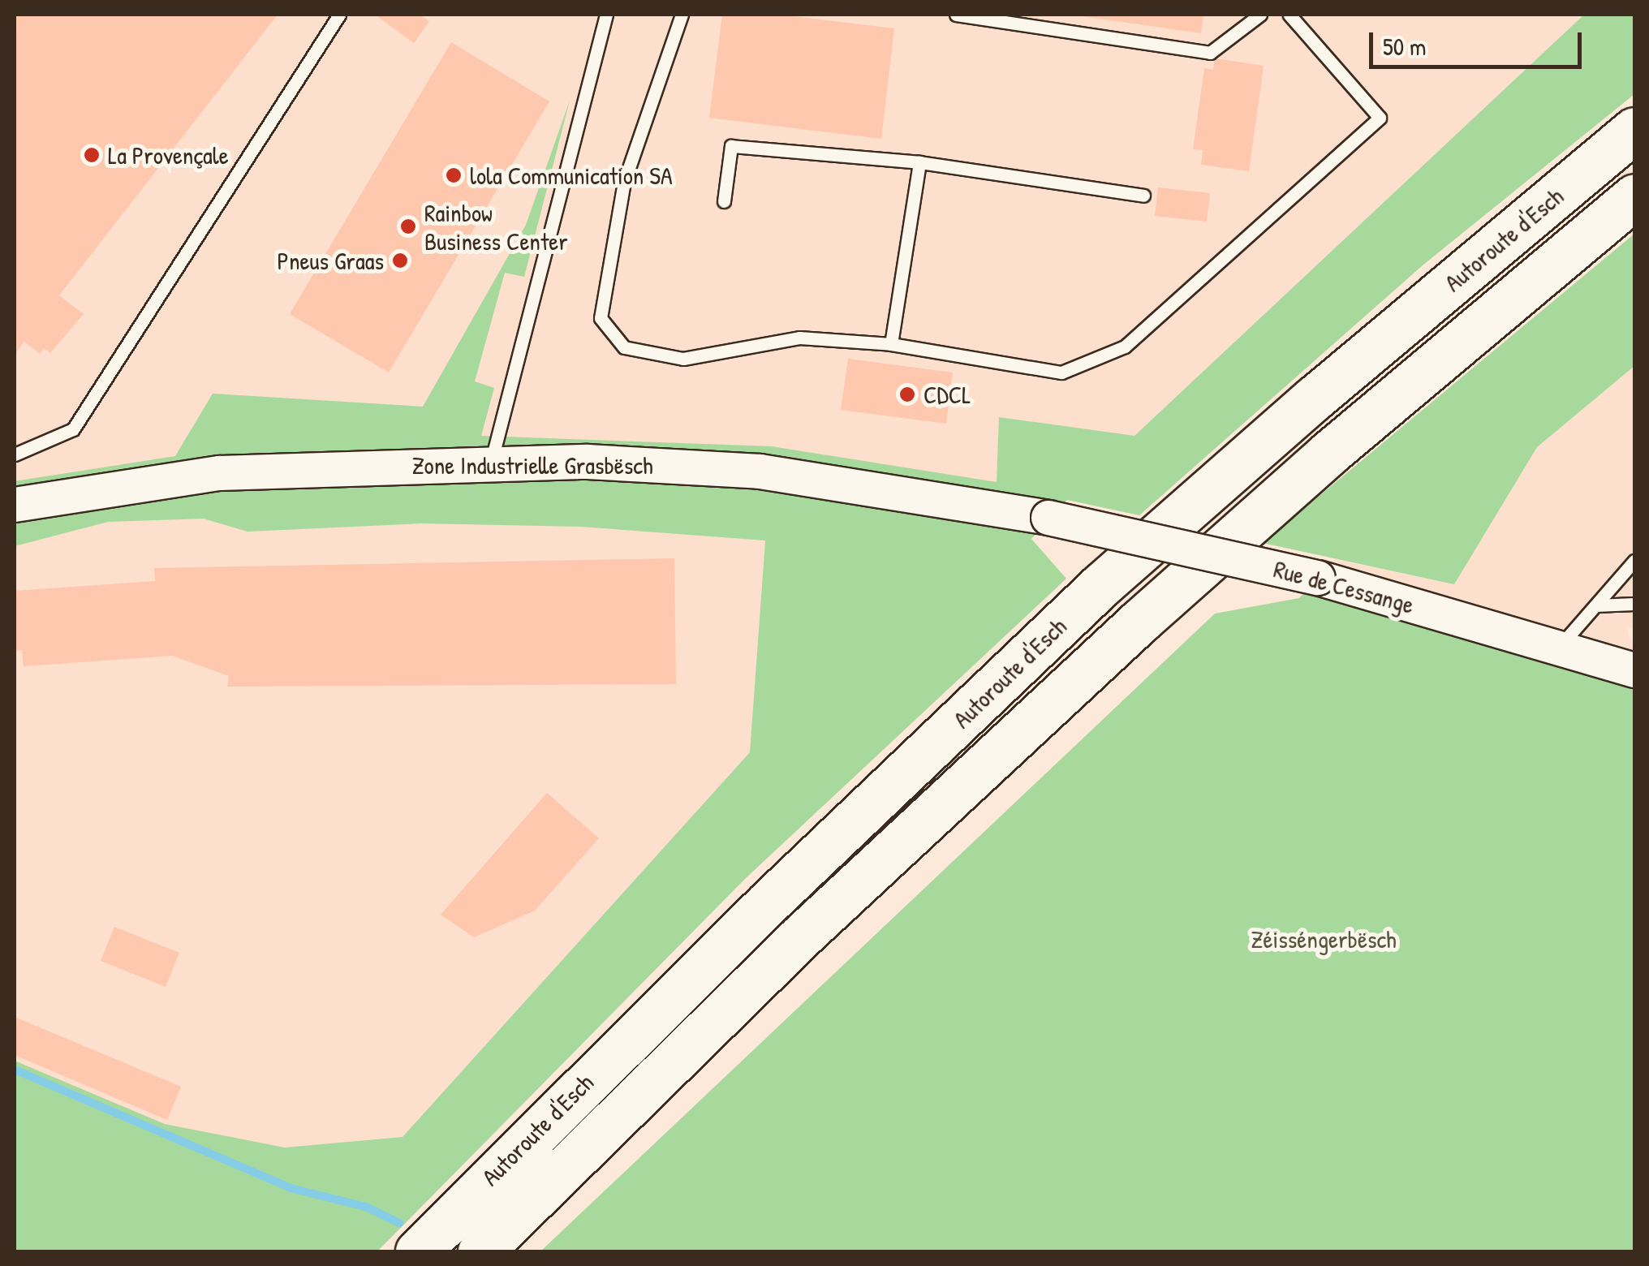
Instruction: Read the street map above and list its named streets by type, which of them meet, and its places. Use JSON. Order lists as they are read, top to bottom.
{
  "streets": {
    "highway": ["Autoroute d'Esch"],
    "main road": ["Zone Industrielle Grasbësch", "Rue de Cessange"]
  },
  "crossings": [
    ["Zone Industrielle Grasbësch", "Rue de Cessange"]
  ],
  "parks": ["Zéisséngerbësch"],
  "places": [
    "La Provençale",
    "lola Communication SA",
    "Rainbow Business Center",
    "Pneus Graas",
    "CDCL"
  ],
  "scale_bar": "50 m"
}
